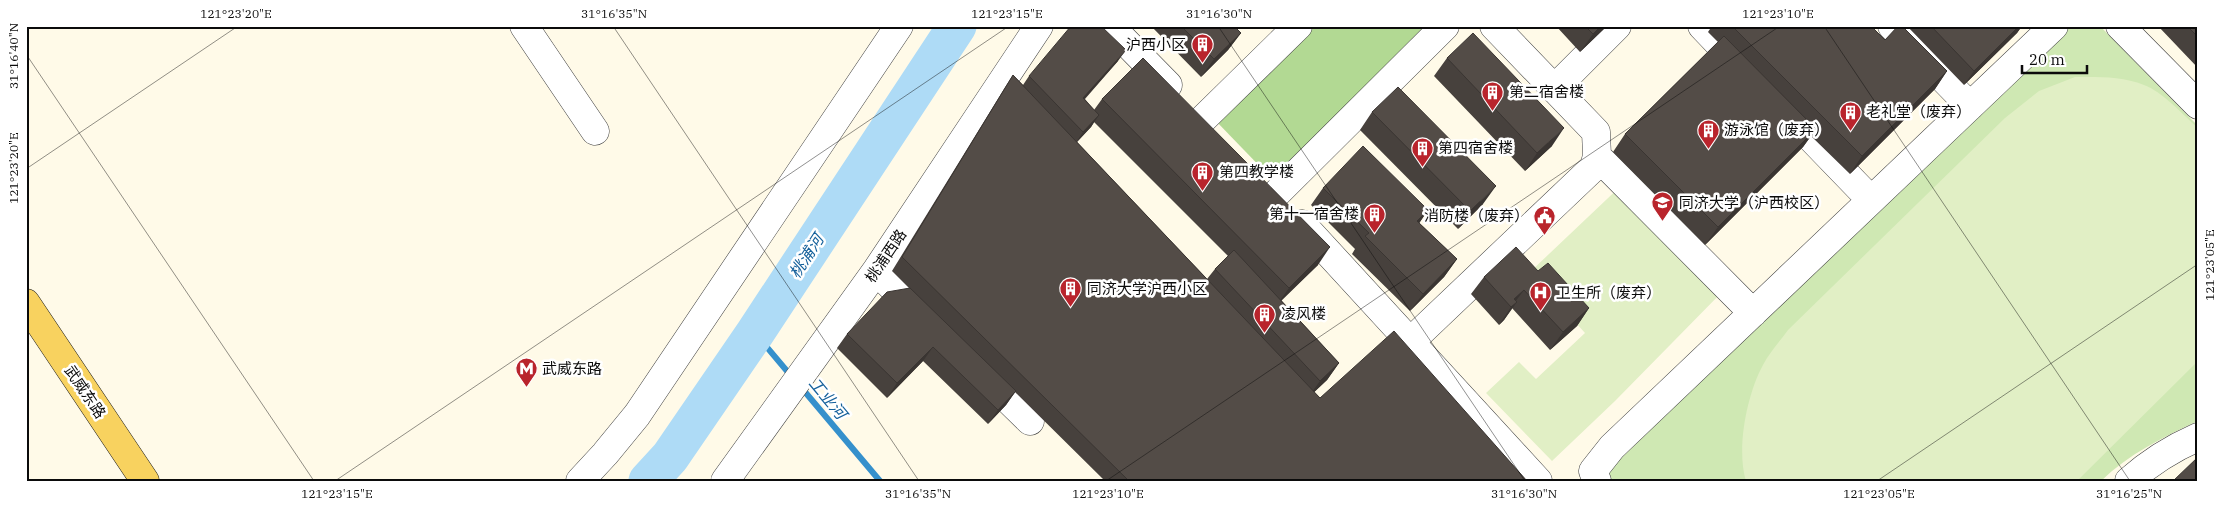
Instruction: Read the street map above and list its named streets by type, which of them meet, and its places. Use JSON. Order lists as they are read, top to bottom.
{
  "streets": {
    "main road": ["武威东路"],
    "street": ["桃浦西路"]
  },
  "water": ["桃浦河", "工业河"],
  "places": {
    "building": [
      "沪西小区",
      "第二宿舍楼",
      "老礼堂（废弃）",
      "游泳馆（废弃）",
      "第四宿舍楼",
      "第四教学楼",
      "第十一宿舍楼",
      "同济大学沪西小区",
      "凌风楼"
    ],
    "school or university": ["同济大学（沪西校区）"],
    "public building": ["消防楼（废弃）"],
    "hospital": ["卫生所（废弃）"],
    "metro station": ["武威东路"]
  },
  "scale_bar": "20 m",
  "coordinates": [
    "121°23'20\"E",
    "31°16'35\"N",
    "121°23'15\"E",
    "31°16'30\"N",
    "121°23'10\"E",
    "31°16'40\"N",
    "121°23'05\"E",
    "31°16'25\"N"
  ]
}
